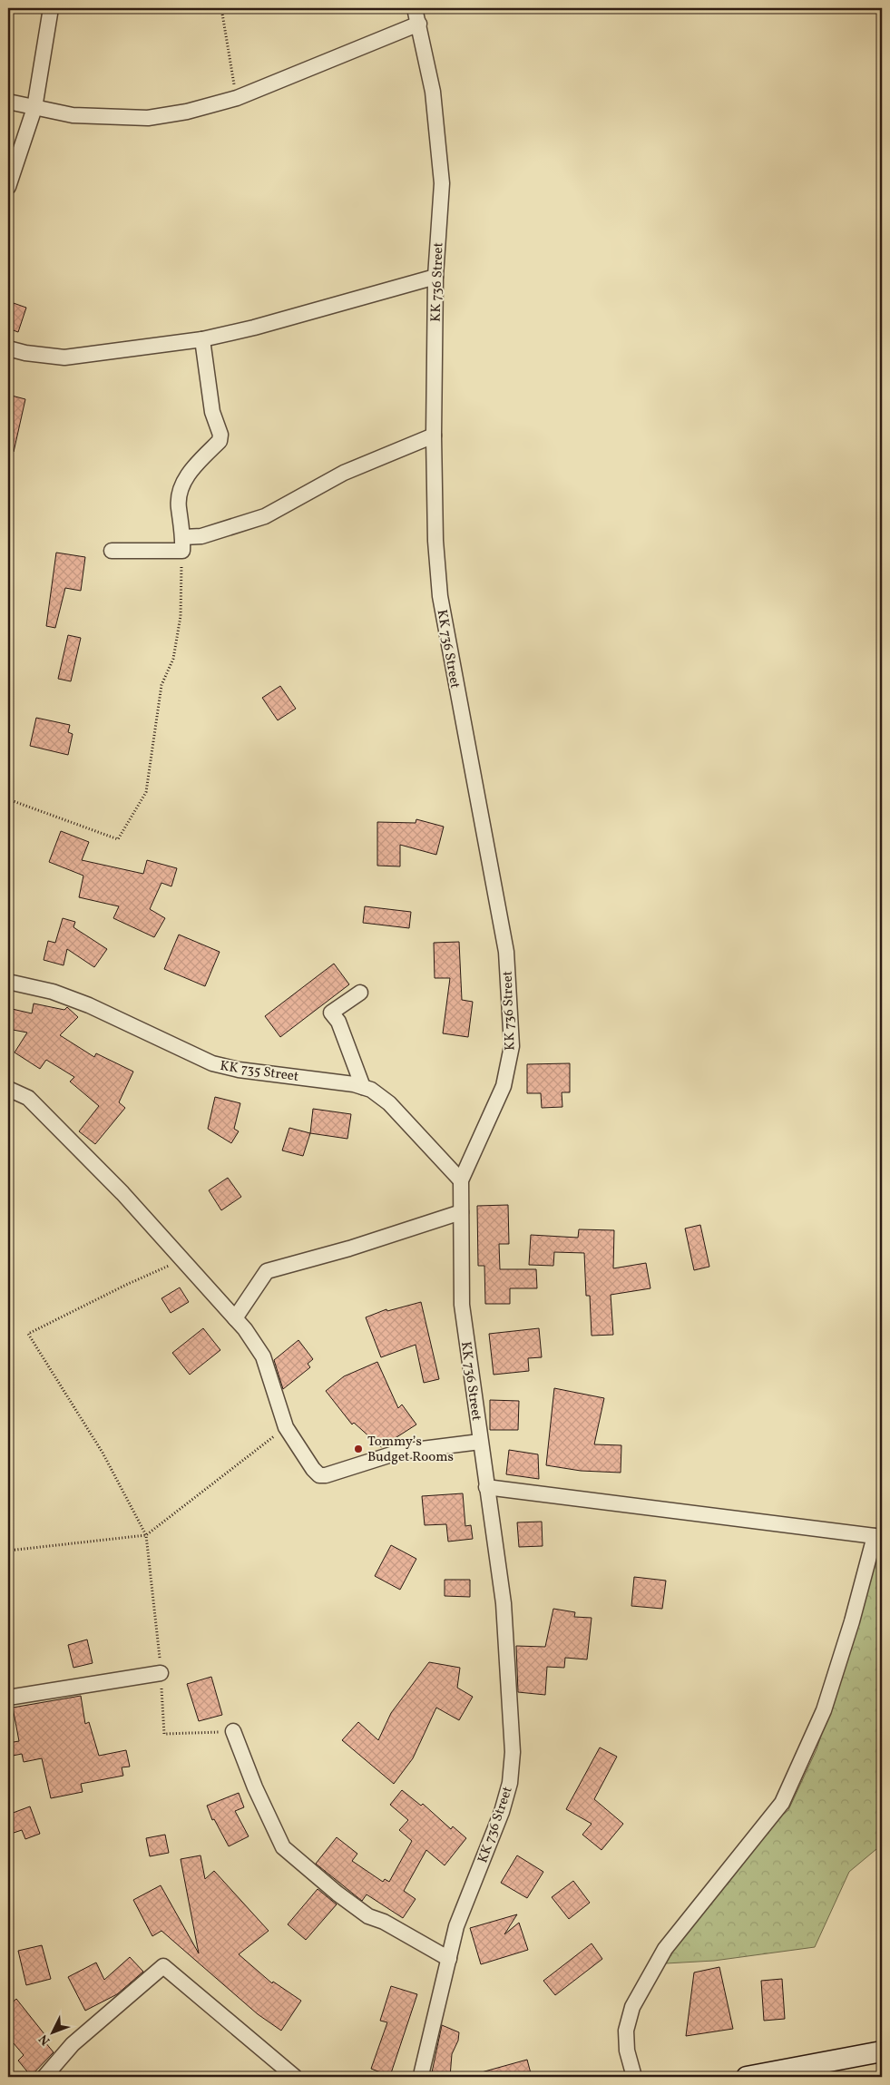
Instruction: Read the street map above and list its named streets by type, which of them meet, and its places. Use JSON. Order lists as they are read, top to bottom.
{
  "streets": {
    "street": ["KK 736 Street", "KK 735 Street"]
  },
  "crossings": [
    ["KK 736 Street", "KK 735 Street"]
  ],
  "places": ["Tommy’s Budget Rooms"],
  "north": "bottom left"
}
